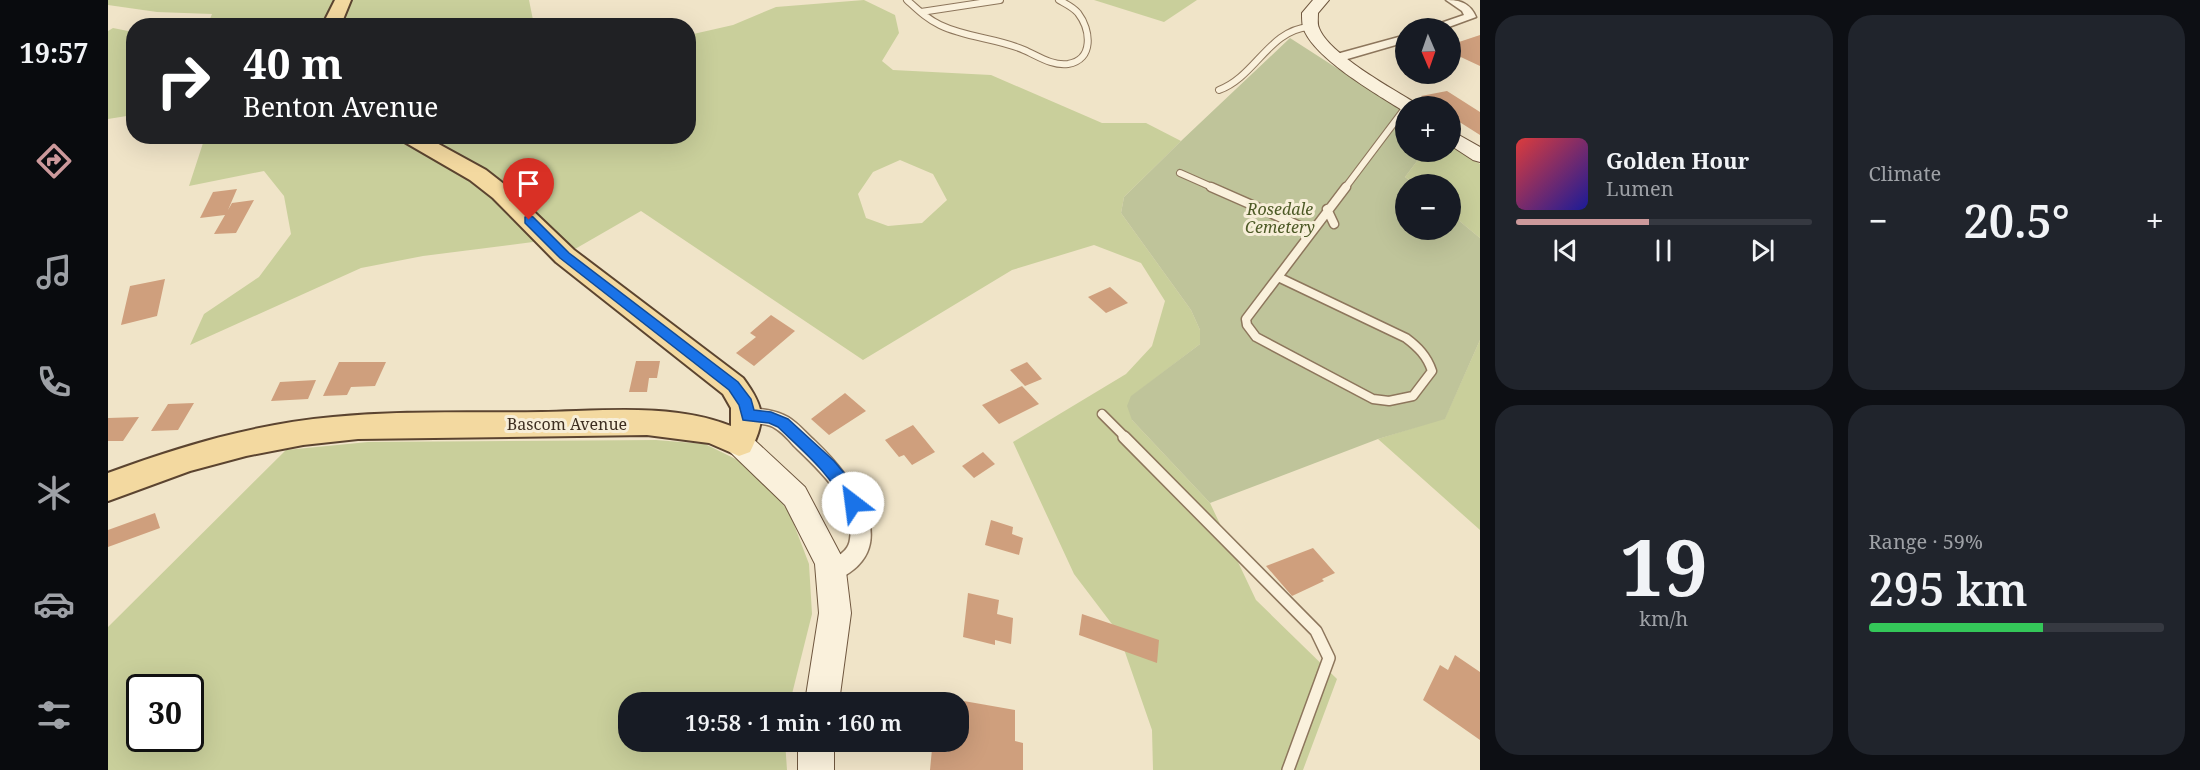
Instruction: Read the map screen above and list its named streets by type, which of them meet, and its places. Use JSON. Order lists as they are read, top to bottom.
{
  "streets": {
    "main road": ["Bascom Avenue"]
  },
  "parks": ["Rosedale Cemetery"],
  "north": "bottom",
  "page": {
    "tabs": "19:57",
    "tile": [
      "Climate",
      ["19", "km/h"],
      ["Range · 59%", "295 km"]
    ],
    "map_buttons": ["+", "−"],
    "turn": ["40 m", "Benton Avenue"],
    "song": ["Golden Hour", "Lumen"],
    "heat": ["−", "20.5°", "+"],
    "limit": "30",
    "trip": "19:58 · 1 min · 160 m"
  }
}
